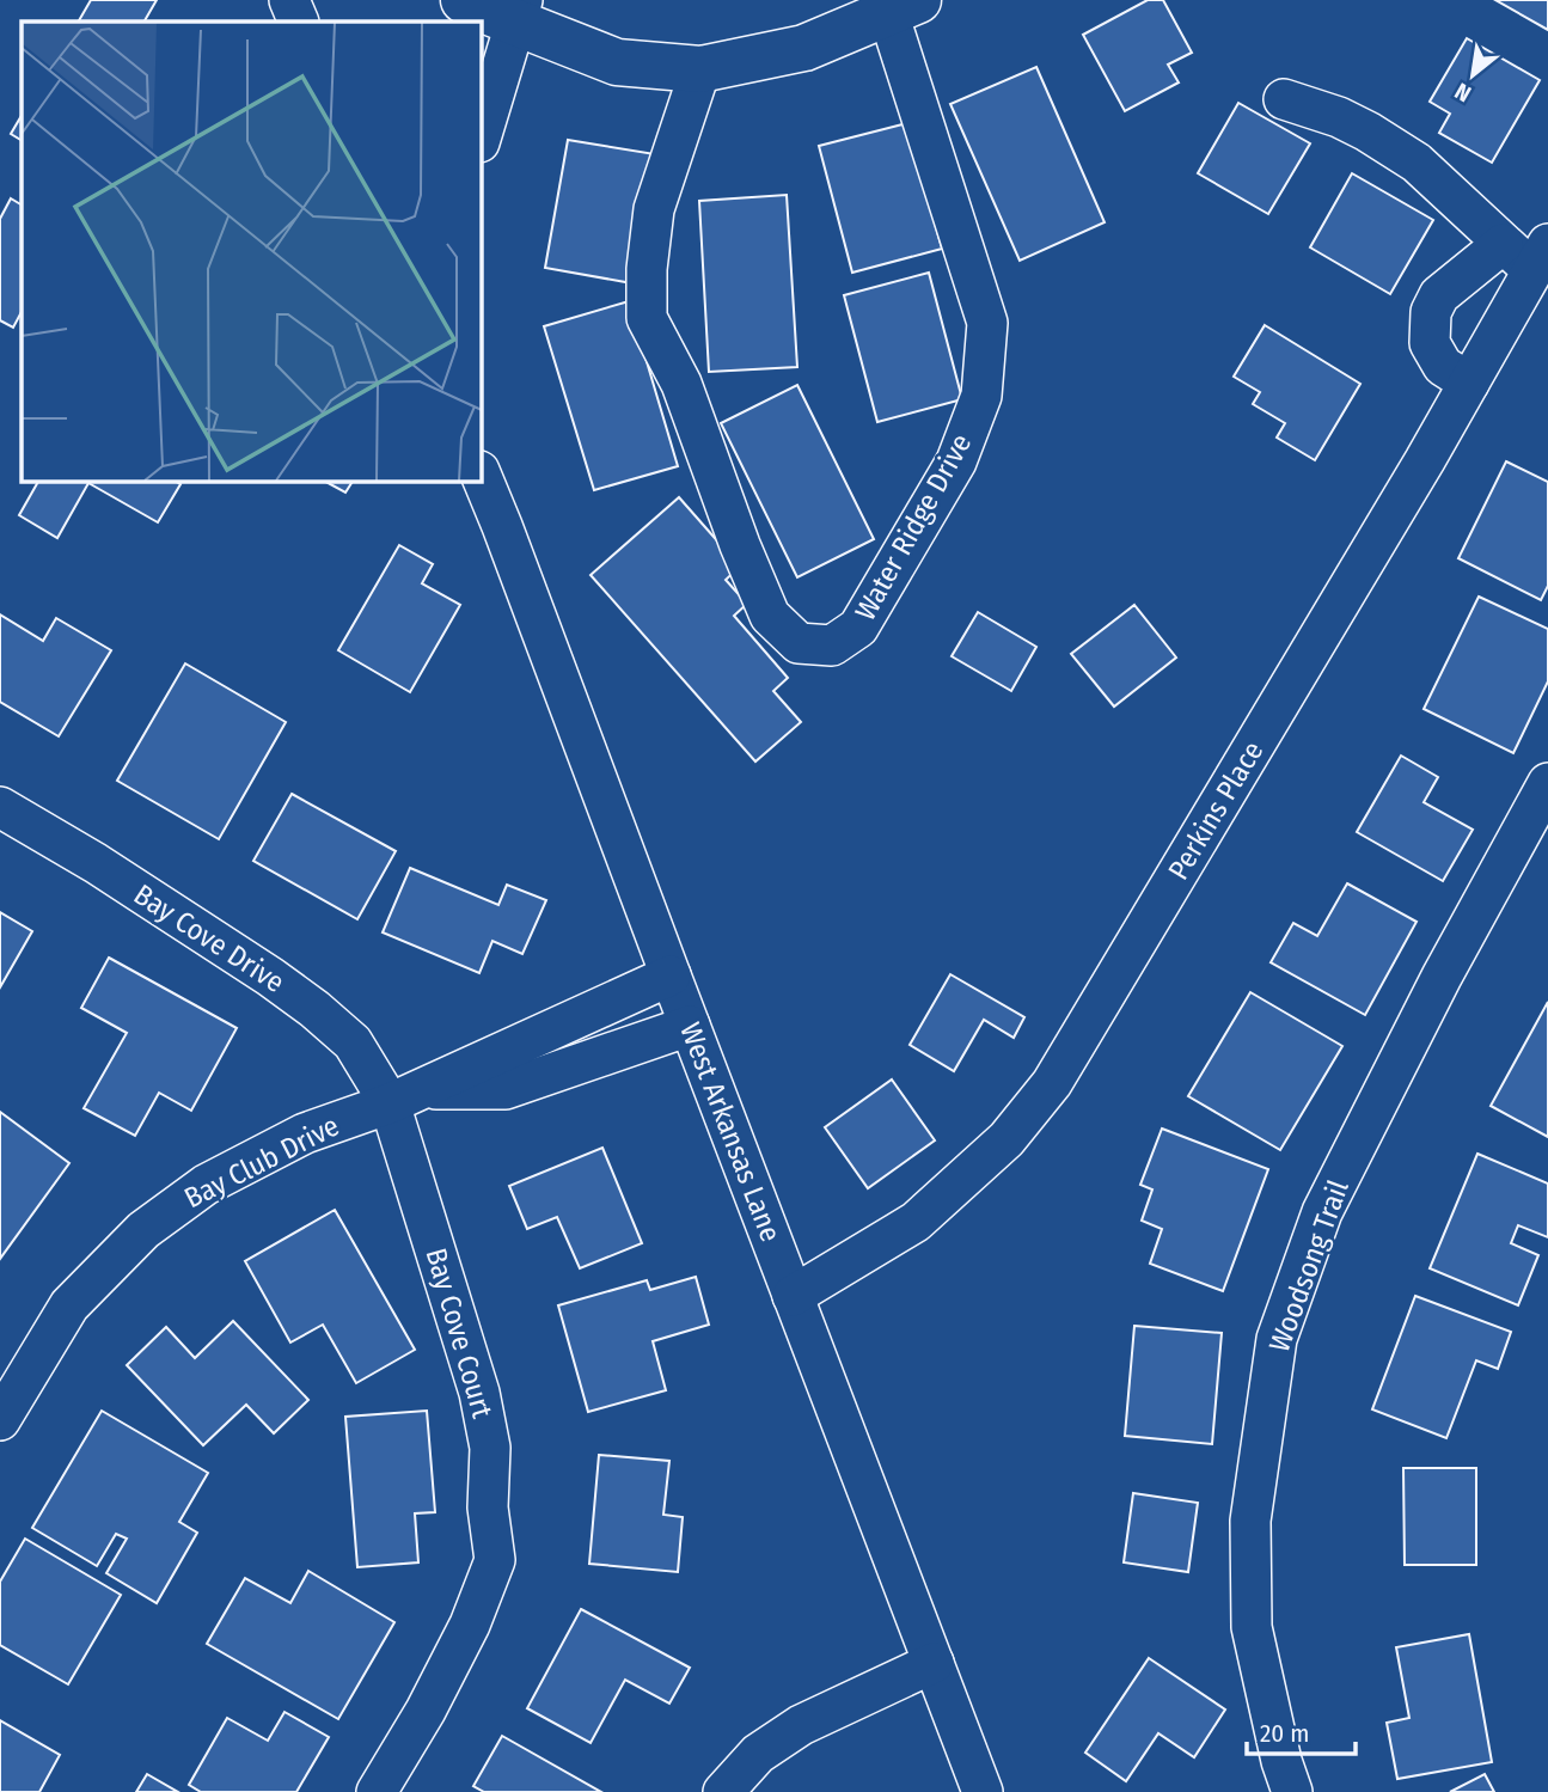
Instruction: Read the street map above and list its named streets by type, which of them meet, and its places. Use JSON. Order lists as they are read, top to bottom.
{
  "streets": {
    "street": [
      "Water Ridge Drive",
      "Perkins Place",
      "Bay Cove Drive",
      "West Arkansas Lane",
      "Bay Club Drive",
      "Woodsong Trail",
      "Bay Cove Court"
    ]
  },
  "crossings": [
    ["Perkins Place", "West Arkansas Lane"],
    ["Bay Cove Drive", "Bay Club Drive"],
    ["Bay Cove Drive", "Bay Cove Court"],
    ["West Arkansas Lane", "Bay Club Drive"],
    ["Bay Club Drive", "Bay Cove Court"]
  ],
  "scale_bar": "20 m",
  "north": "bottom left"
}
